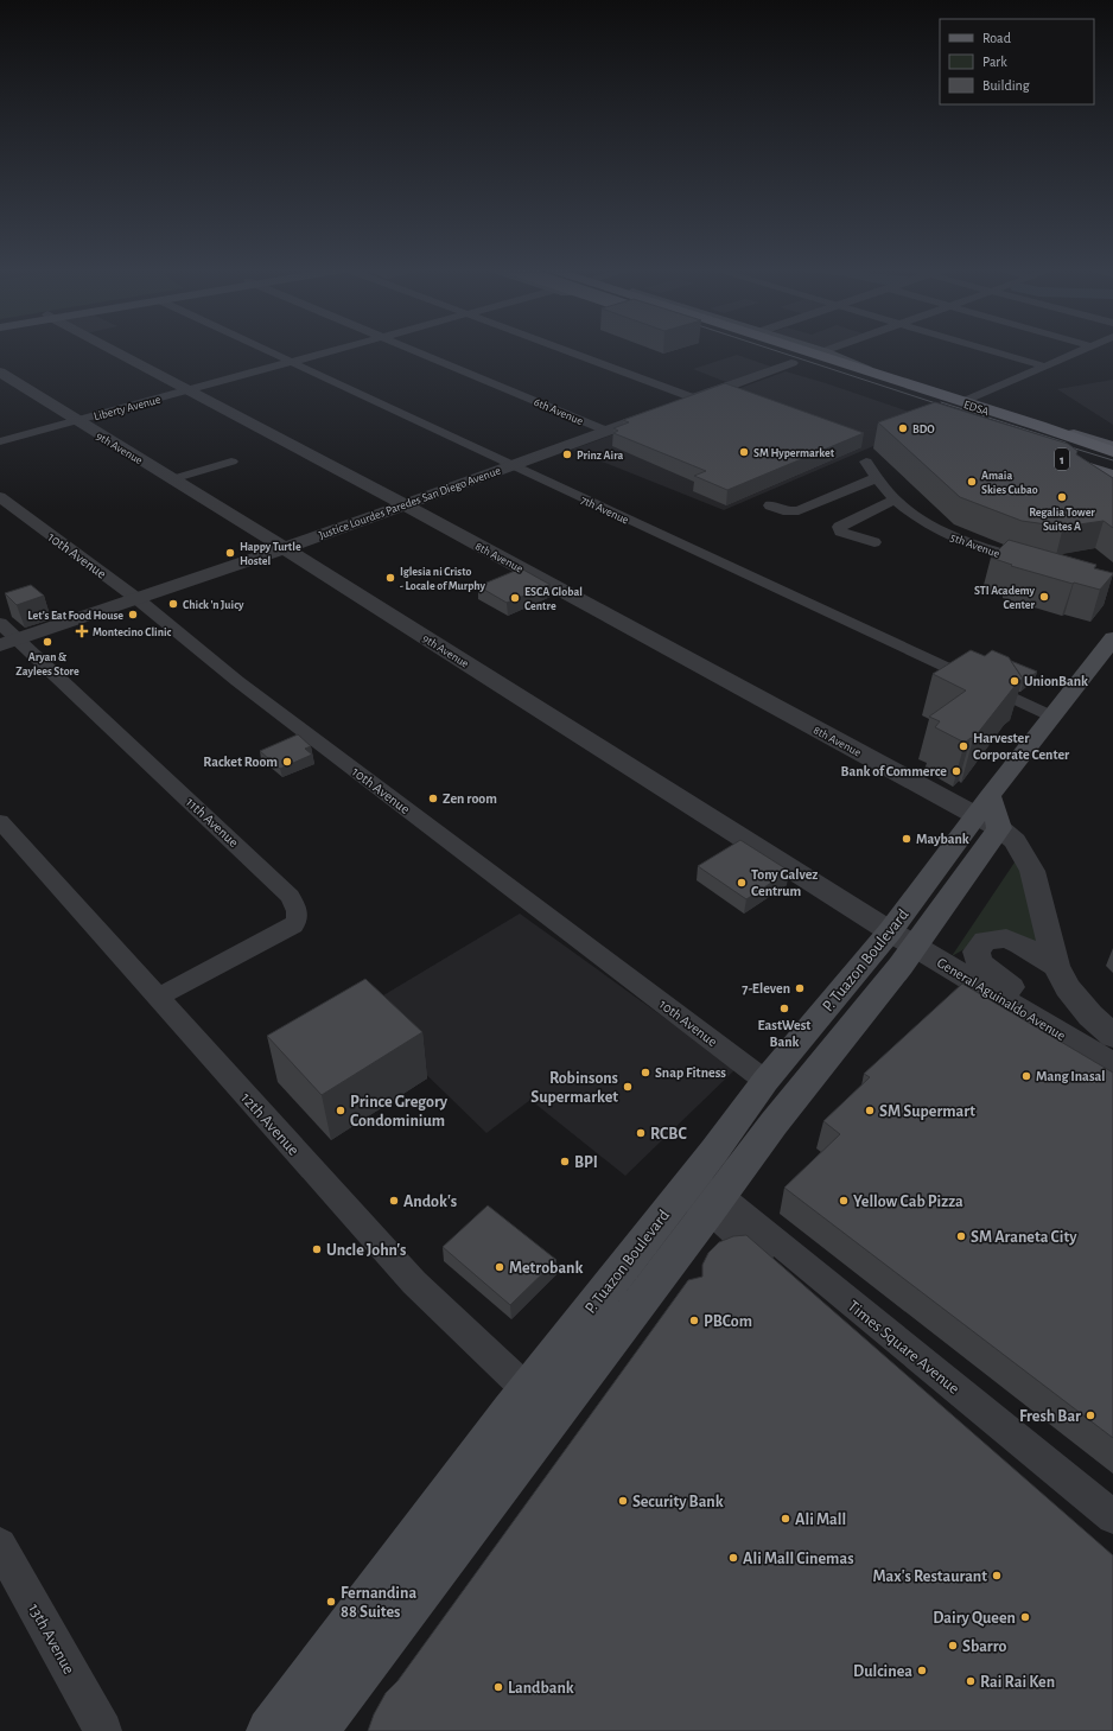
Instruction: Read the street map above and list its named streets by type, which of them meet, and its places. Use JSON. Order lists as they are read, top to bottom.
{
  "streets": {
    "highway": ["EDSA", "1"],
    "main road": ["P. Tuazon Boulevard"],
    "street": [
      "Liberty Avenue",
      "6th Avenue",
      "9th Avenue",
      "Justice Lourdes Paredes San Diego Avenue",
      "7th Avenue",
      "5th Avenue",
      "10th Avenue",
      "8th Avenue",
      "11th Avenue",
      "General Aguinaldo Avenue",
      "12th Avenue",
      "Times Square Avenue",
      "13th Avenue"
    ]
  },
  "crossings": [
    ["Liberty Avenue", "9th Avenue"],
    ["Liberty Avenue", "7th Avenue"],
    ["Liberty Avenue", "8th Avenue"],
    ["6th Avenue", "Justice Lourdes Paredes San Diego Avenue"],
    ["9th Avenue", "Justice Lourdes Paredes San Diego Avenue"],
    ["9th Avenue", "P. Tuazon Boulevard"],
    ["9th Avenue", "General Aguinaldo Avenue"],
    ["Justice Lourdes Paredes San Diego Avenue", "7th Avenue"],
    ["Justice Lourdes Paredes San Diego Avenue", "10th Avenue"],
    ["Justice Lourdes Paredes San Diego Avenue", "8th Avenue"],
    ["Justice Lourdes Paredes San Diego Avenue", "11th Avenue"],
    ["7th Avenue", "P. Tuazon Boulevard"],
    ["10th Avenue", "P. Tuazon Boulevard"],
    ["8th Avenue", "P. Tuazon Boulevard"],
    ["11th Avenue", "12th Avenue"],
    ["P. Tuazon Boulevard", "General Aguinaldo Avenue"],
    ["P. Tuazon Boulevard", "12th Avenue"],
    ["P. Tuazon Boulevard", "Times Square Avenue"]
  ],
  "places": {
    "other": [
      "BDO",
      "SM Hypermarket",
      "Prinz Aira",
      "Amaia Skies Cubao",
      "Regalia Tower Suites A",
      "Happy Turtle Hostel",
      "Iglesia ni Cristo - Locale of Murphy",
      "STI Academy Center",
      "ESCA Global Centre",
      "Chick 'n Juicy",
      "Let's Eat Food House",
      "Aryan & Zaylees Store",
      "UnionBank",
      "Harvester Corporate Center",
      "Racket Room",
      "Bank of Commerce",
      "Zen room",
      "Maybank",
      "Tony Galvez Centrum",
      "7-Eleven",
      "EastWest Bank",
      "Snap Fitness",
      "Mang Inasal",
      "Robinsons Supermarket",
      "Prince Gregory Condominium",
      "SM Supermart",
      "RCBC",
      "BPI",
      "Andok's",
      "Yellow Cab Pizza",
      "SM Araneta City",
      "Uncle John's",
      "Metrobank",
      "PBCom",
      "Fresh Bar",
      "Security Bank",
      "Ali Mall",
      "Ali Mall Cinemas",
      "Max's Restaurant",
      "Fernandina 88 Suites",
      "Dairy Queen",
      "Sbarro",
      "Dulcinea",
      "Rai Rai Ken",
      "Landbank"
    ],
    "health": ["Montecino Clinic"]
  },
  "legend": ["Road", "Park", "Building"]
}
